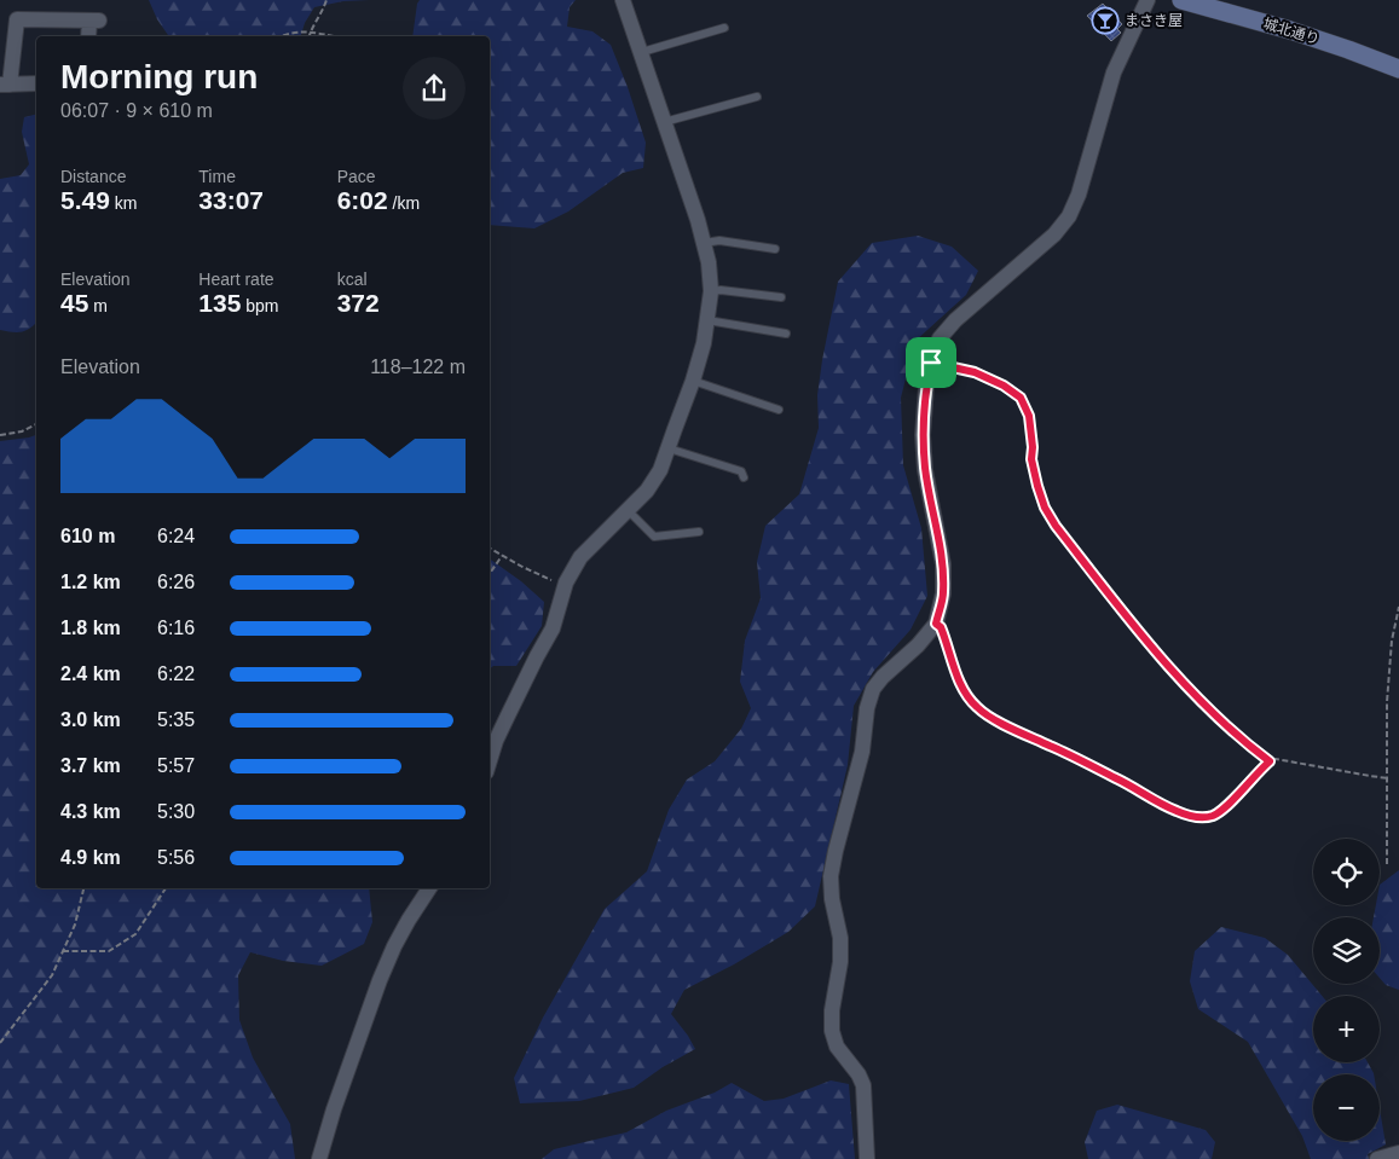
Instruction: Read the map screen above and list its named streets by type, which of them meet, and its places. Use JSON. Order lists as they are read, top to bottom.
{
  "streets": {
    "street": ["城北通り"]
  },
  "places": {
    "bar": ["まさき屋"]
  },
  "page": {
    "heading": ["Morning run", "06:07 · 9 × 610 m"],
    "stats": [
      ["Distance", "5.49 km"],
      ["Time", "33:07"],
      ["Pace", "6:02 /km"],
      ["Elevation", "45 m"],
      ["Heart rate", "135 bpm"],
      ["kcal", "372"]
    ],
    "chart": ["Elevation", "118–122 m"],
    "list": [
      {
        "name": "610 m",
        "note": "6:24"
      },
      {
        "name": "1.2 km",
        "note": "6:26"
      },
      {
        "name": "1.8 km",
        "note": "6:16"
      },
      {
        "name": "2.4 km",
        "note": "6:22"
      },
      {
        "name": "3.0 km",
        "note": "5:35"
      },
      {
        "name": "3.7 km",
        "note": "5:57"
      },
      {
        "name": "4.3 km",
        "note": "5:30"
      },
      {
        "name": "4.9 km",
        "note": "5:56"
      }
    ],
    "map_buttons": ["+", "−"]
  }
}
